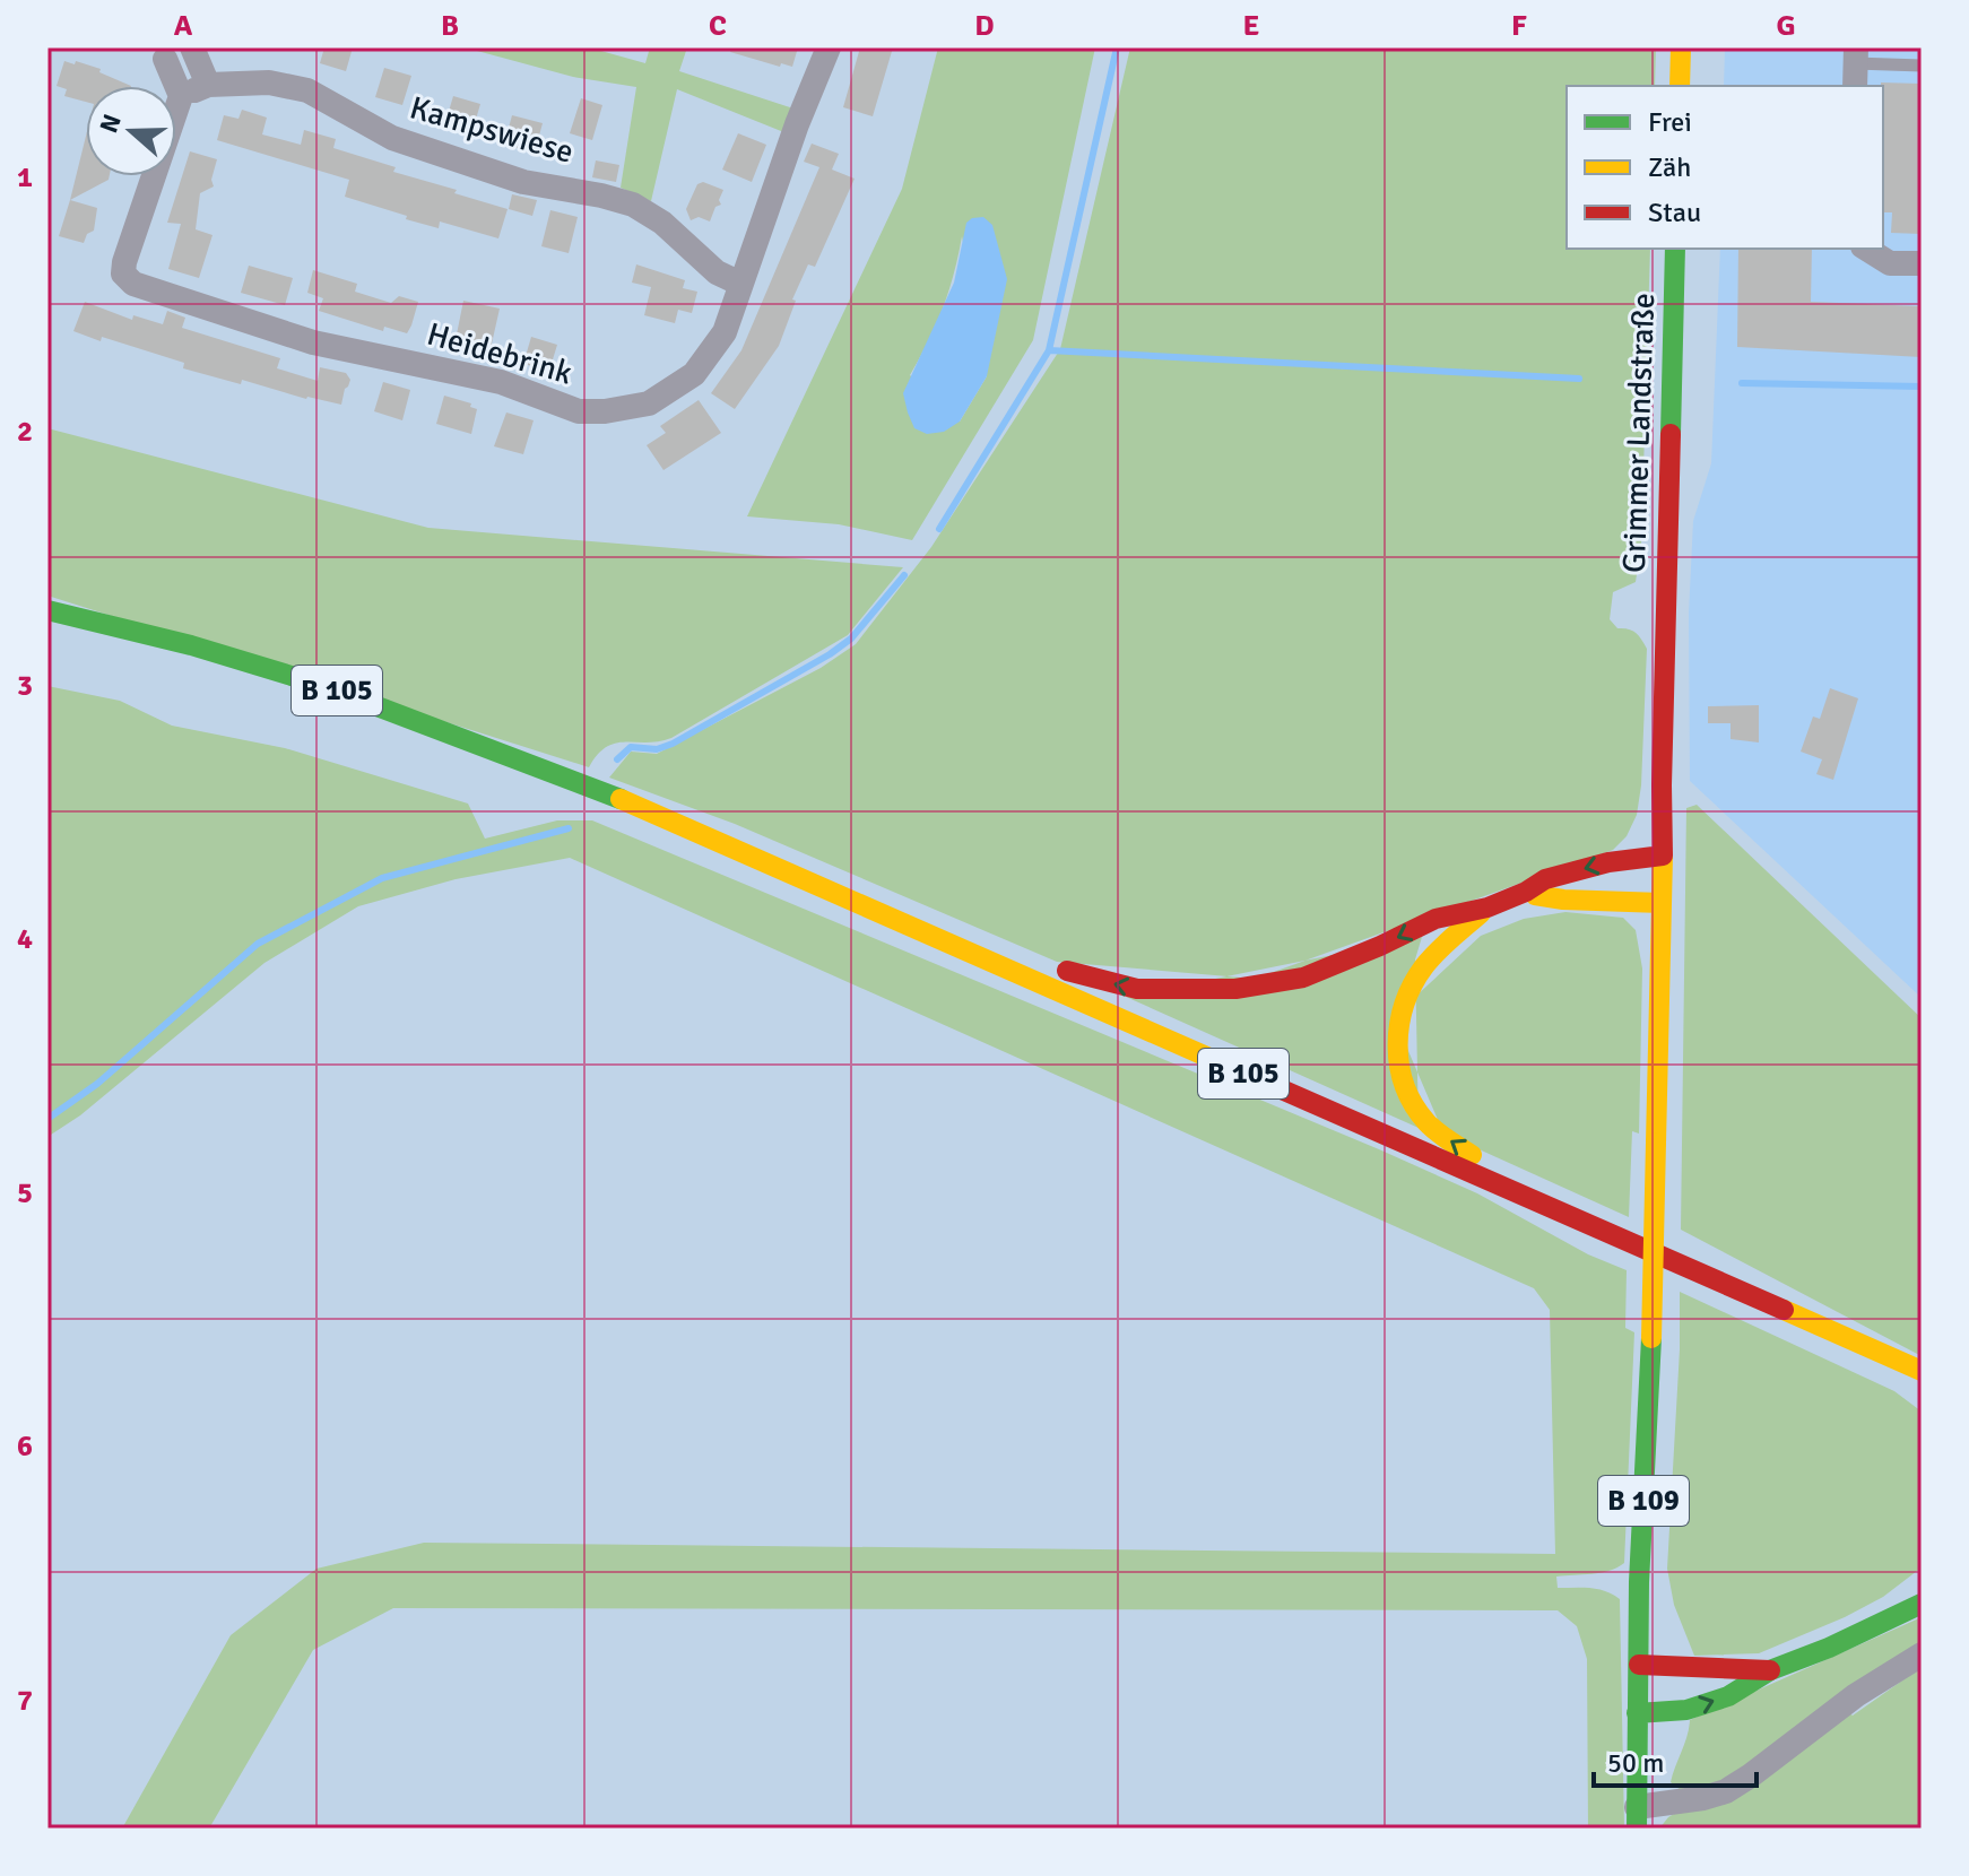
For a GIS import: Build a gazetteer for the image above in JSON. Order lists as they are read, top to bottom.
{
  "streets": {
    "main road": ["Grimmer Landstraße", "B 105", "B 109"],
    "street": ["Kampswiese", "Heidebrink"]
  },
  "crossings": [
    ["Kampswiese", "Heidebrink"],
    ["Grimmer Landstraße", "B 109"]
  ],
  "legend": ["Frei", "Zäh", "Stau"],
  "scale_bar": "50 m",
  "north": "left",
  "grid": {
    "columns": [
      "A",
      "B",
      "C",
      "D",
      "E",
      "F",
      "G"
    ],
    "rows": [
      "1",
      "2",
      "3",
      "4",
      "5",
      "6",
      "7"
    ]
  }
}
